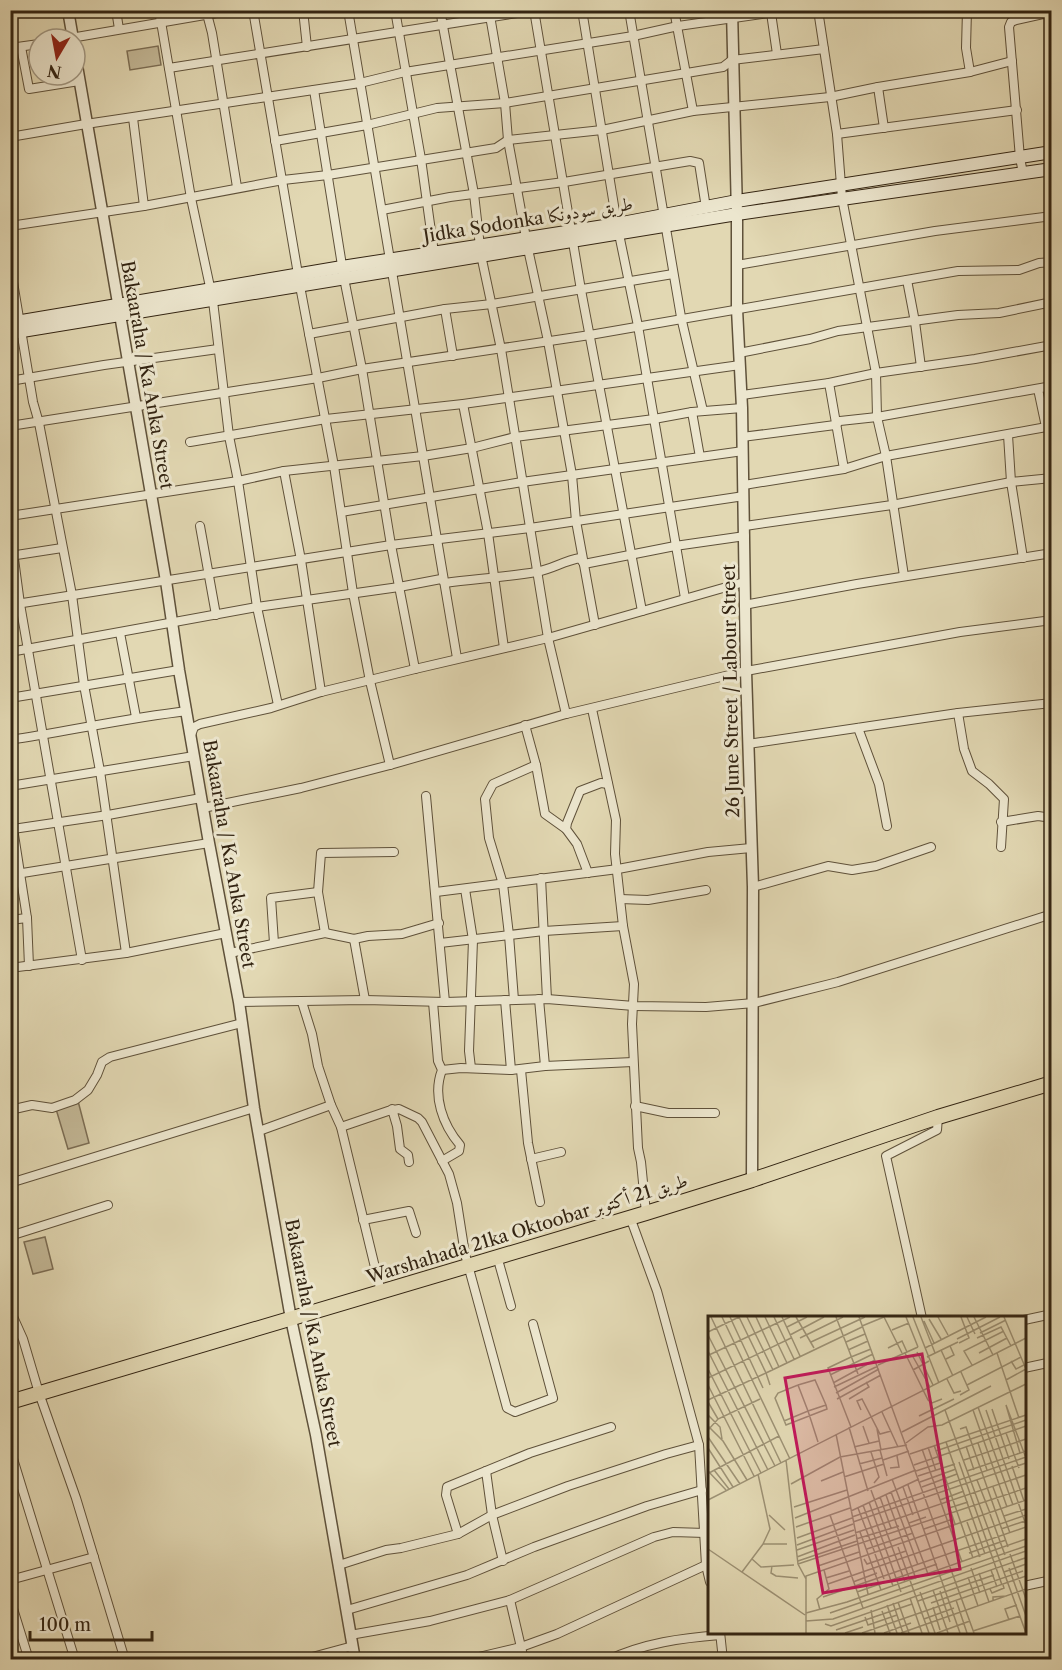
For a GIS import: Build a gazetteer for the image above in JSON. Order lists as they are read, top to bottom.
{
  "streets": {
    "main road": ["Jidka Sodonka طريق سودونكا", "Warshahada 21ka Oktoobar طريق 21 أكتوبر"],
    "street": ["Bakaaraha / Ka Anka Street", "26 June Street / Labour Street"]
  },
  "crossings": [
    ["Jidka Sodonka طريق سودونكا", "Bakaaraha / Ka Anka Street"],
    ["Jidka Sodonka طريق سودونكا", "26 June Street / Labour Street"],
    ["Bakaaraha / Ka Anka Street", "Warshahada 21ka Oktoobar طريق 21 أكتوبر"],
    ["26 June Street / Labour Street", "Warshahada 21ka Oktoobar طريق 21 أكتوبر"]
  ],
  "scale_bar": "100 m",
  "north": "bottom"
}
